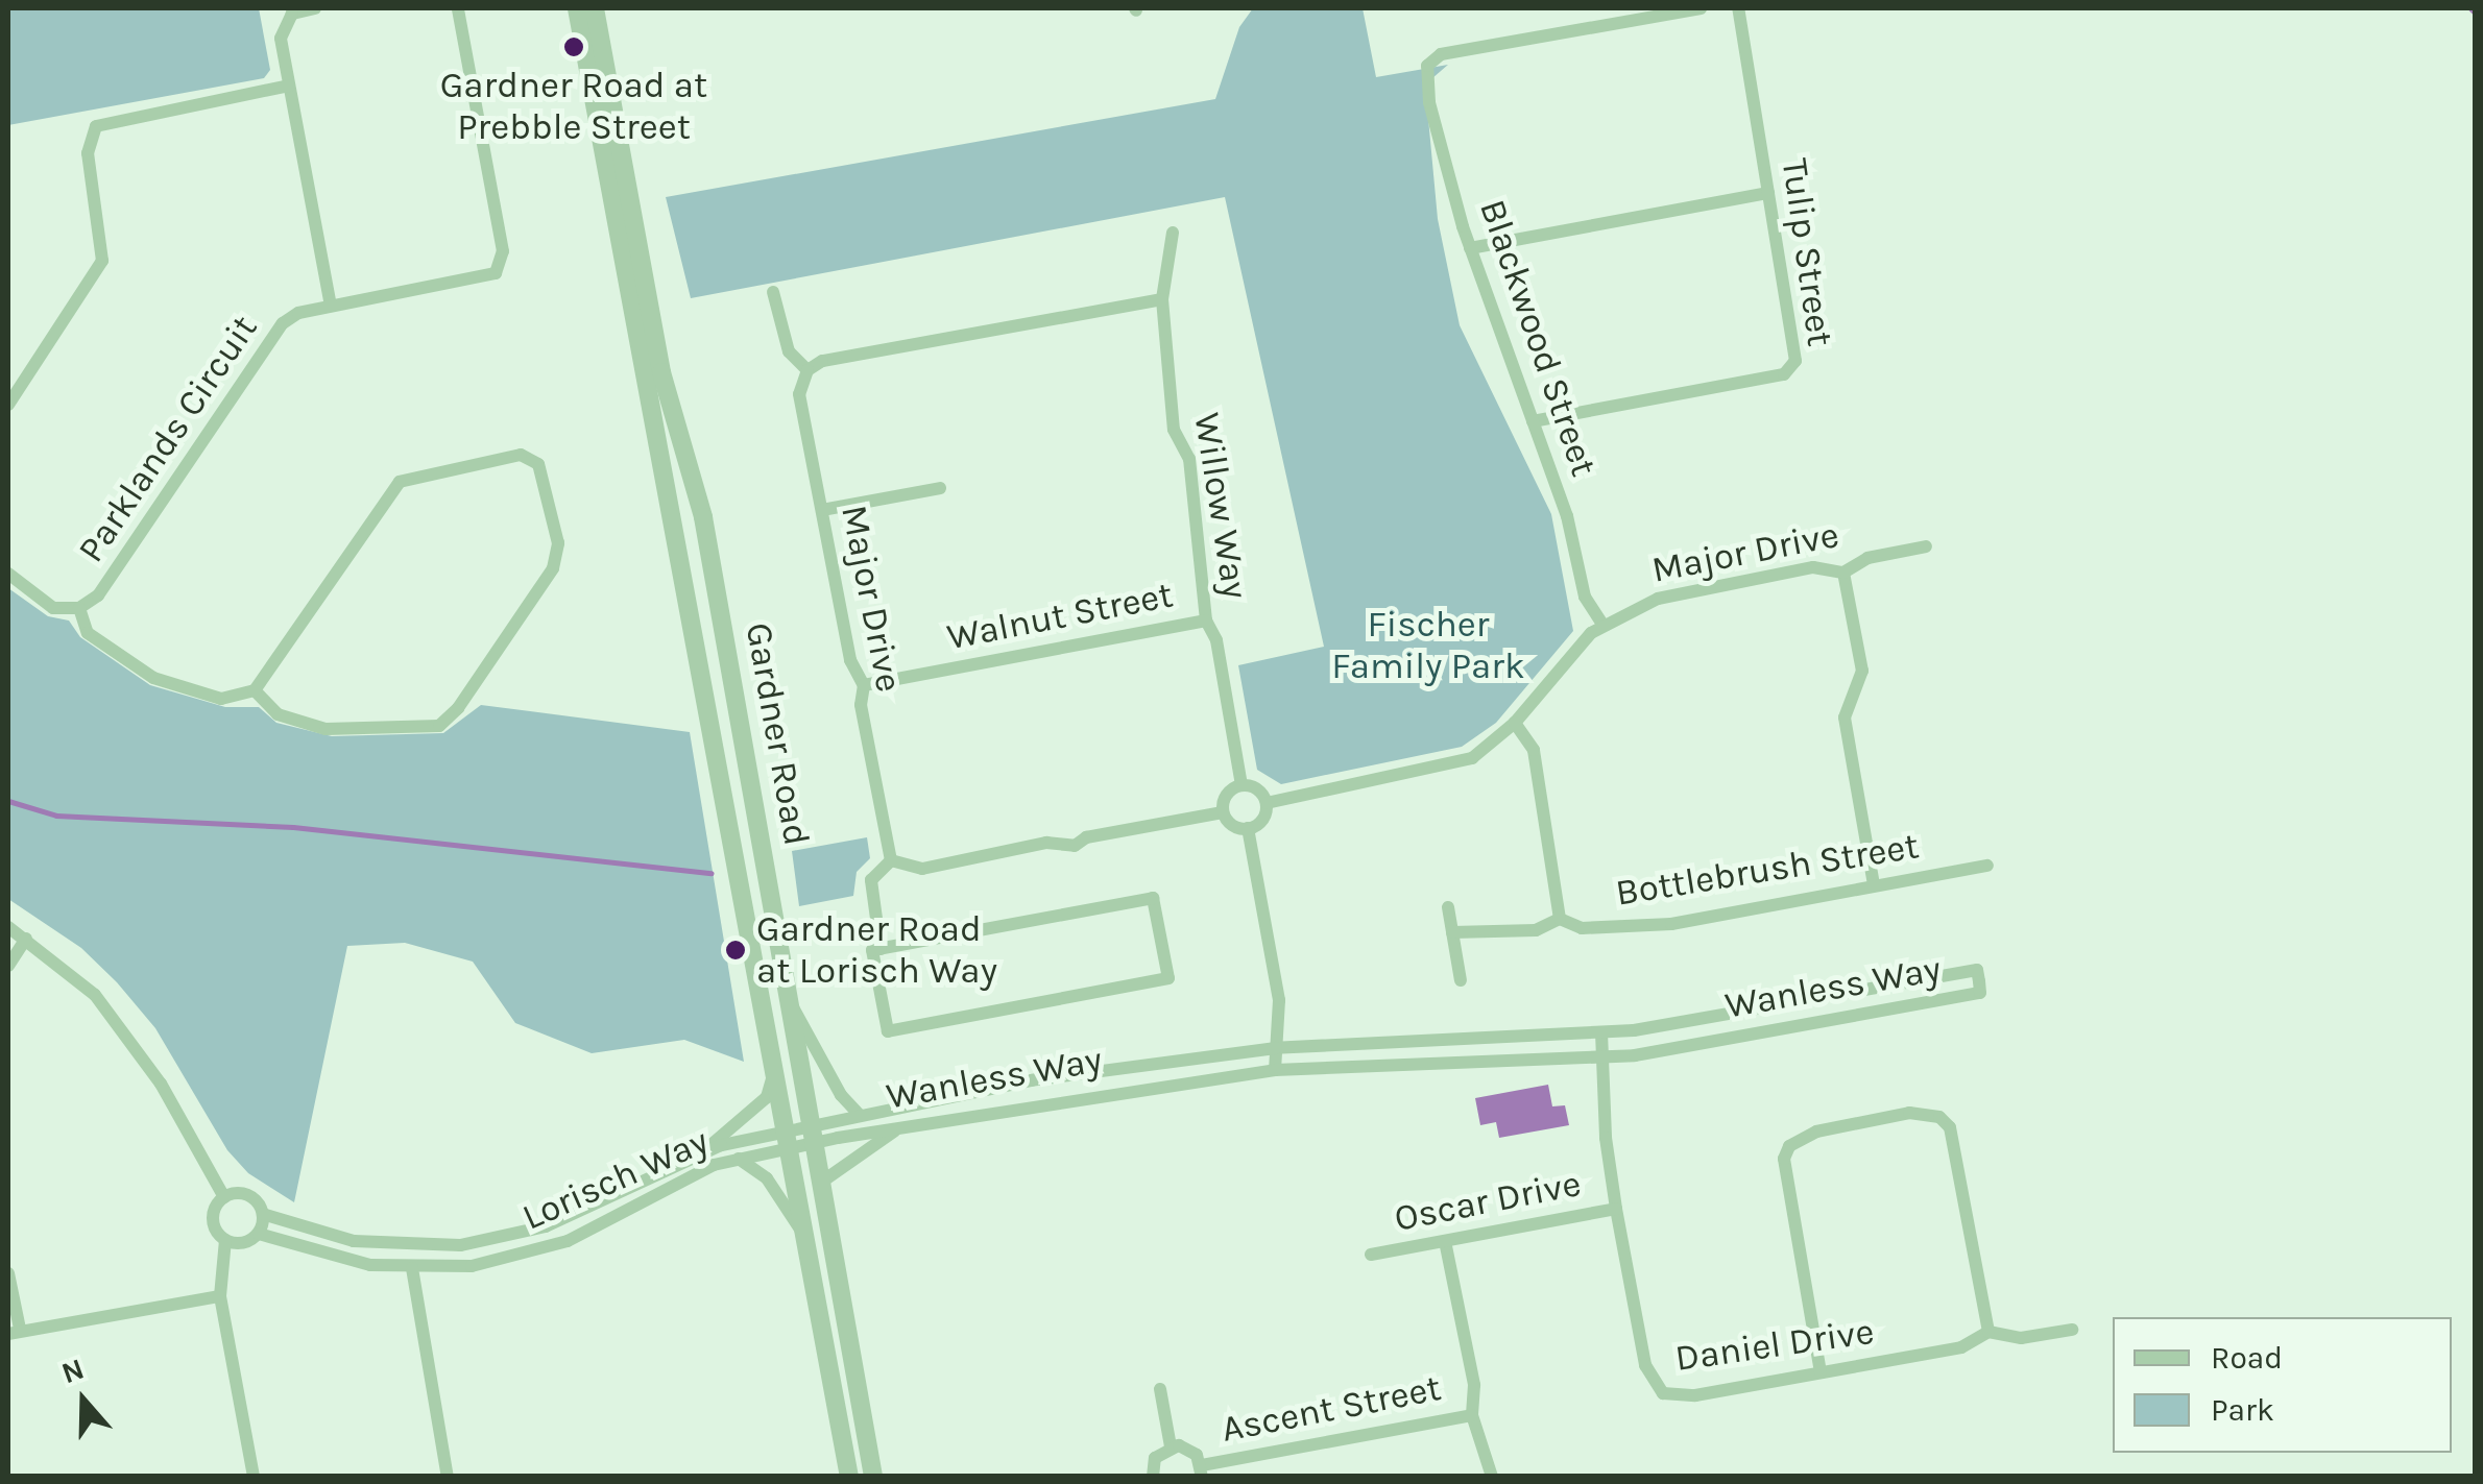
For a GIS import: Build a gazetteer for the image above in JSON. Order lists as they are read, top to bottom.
{
  "streets": {
    "street": [
      "Tulip Street",
      "Blackwood Street",
      "Parklands Circuit",
      "Willow Way",
      "Major Drive",
      "Walnut Street",
      "Gardner Road",
      "Bottlebrush Street",
      "Wanless Way",
      "Lorisch Way",
      "Oscar Drive",
      "Daniel Drive",
      "Ascent Street"
    ]
  },
  "crossings": [
    ["Tulip Street", "Blackwood Street"],
    ["Blackwood Street", "Major Drive"],
    ["Willow Way", "Major Drive"],
    ["Willow Way", "Walnut Street"],
    ["Major Drive", "Walnut Street"],
    ["Gardner Road", "Wanless Way"],
    ["Gardner Road", "Lorisch Way"],
    ["Wanless Way", "Lorisch Way"],
    ["Wanless Way", "Daniel Drive"],
    ["Oscar Drive", "Daniel Drive"]
  ],
  "parks": ["Fischer Family Park"],
  "places": ["Gardner Road at Prebble Street", "Gardner Road at Lorisch Way"],
  "legend": ["Road", "Park"],
  "north": "top"
}
